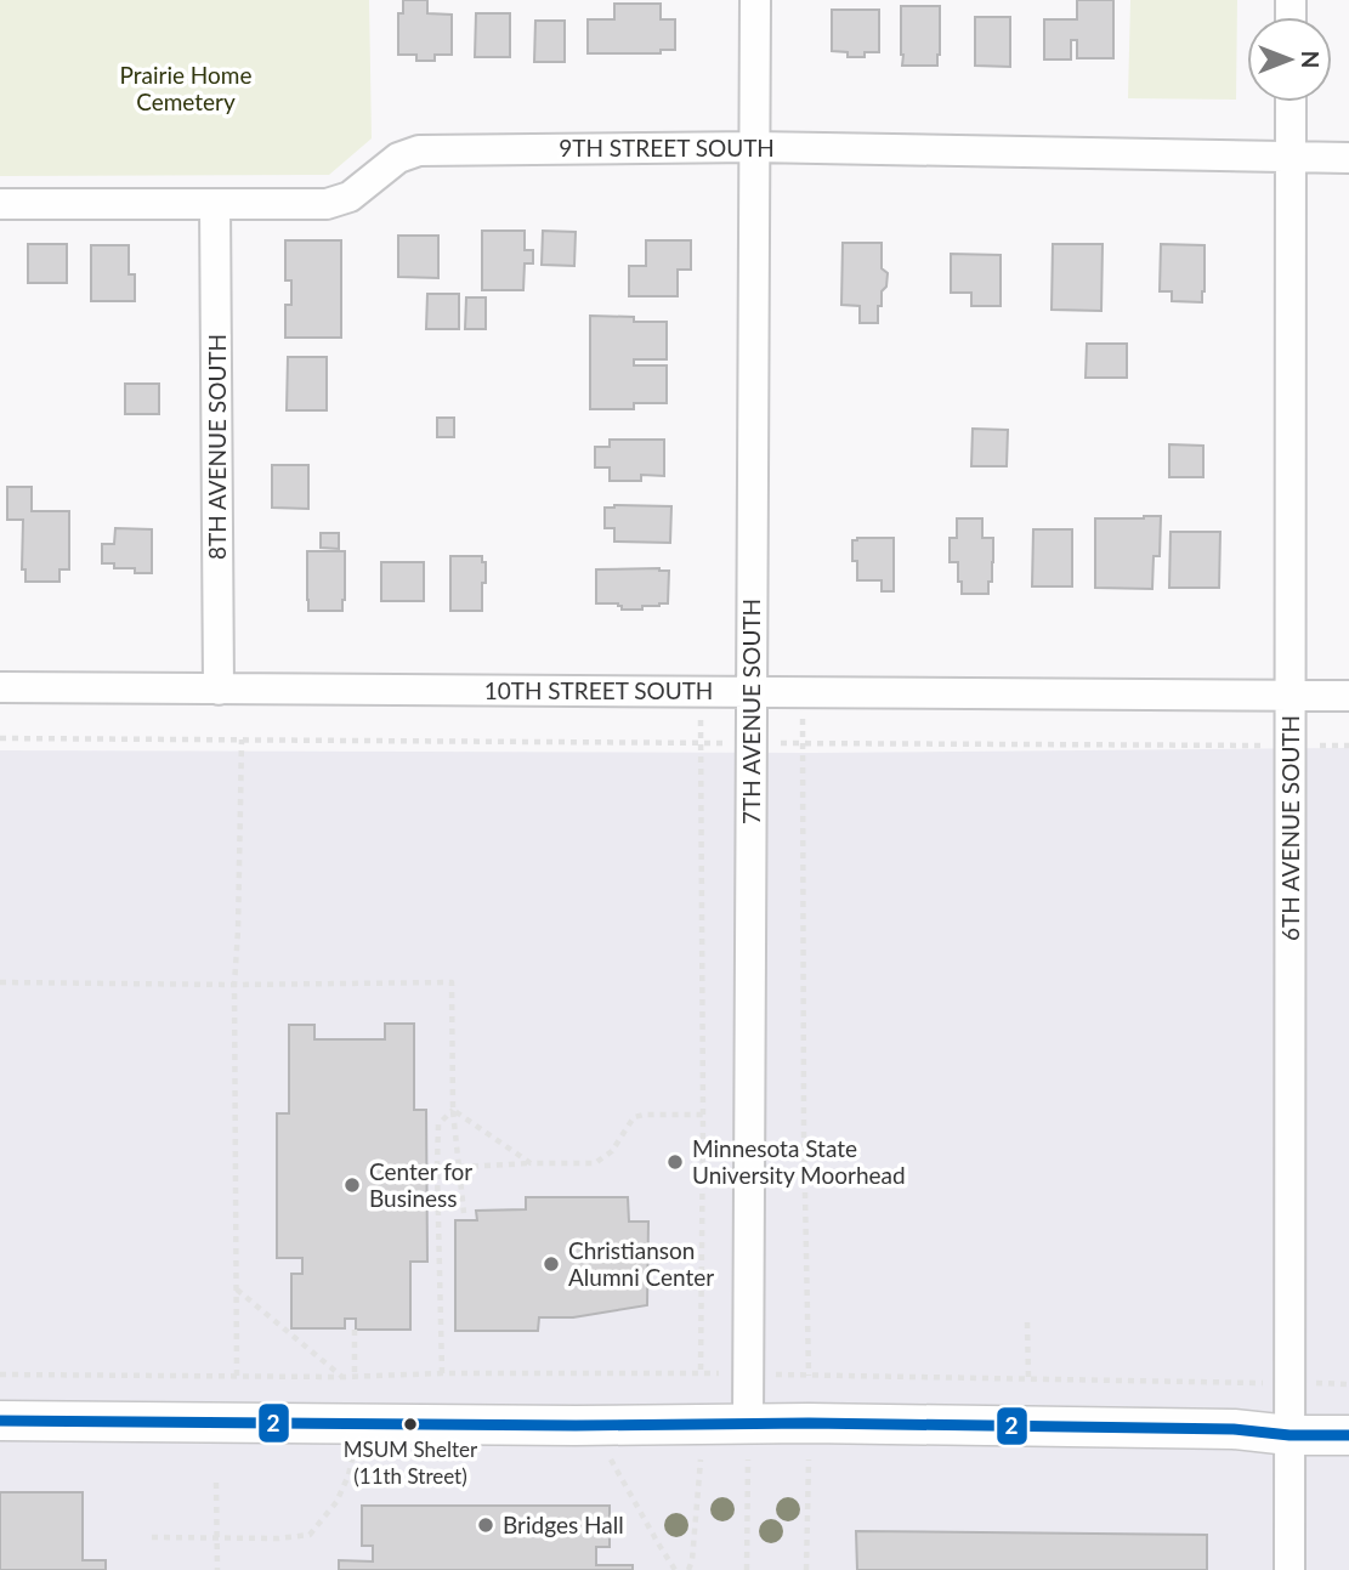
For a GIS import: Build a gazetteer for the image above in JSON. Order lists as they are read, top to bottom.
{
  "streets": {
    "street": [
      "9TH STREET SOUTH",
      "8TH AVENUE SOUTH",
      "10TH STREET SOUTH",
      "7TH AVENUE SOUTH",
      "6TH AVENUE SOUTH"
    ]
  },
  "crossings": [
    ["9TH STREET SOUTH", "8TH AVENUE SOUTH"],
    ["9TH STREET SOUTH", "7TH AVENUE SOUTH"],
    ["9TH STREET SOUTH", "6TH AVENUE SOUTH"],
    ["8TH AVENUE SOUTH", "10TH STREET SOUTH"],
    ["10TH STREET SOUTH", "7TH AVENUE SOUTH"],
    ["10TH STREET SOUTH", "6TH AVENUE SOUTH"]
  ],
  "parks": ["Prairie Home Cemetery"],
  "places": [
    "Minnesota State University Moorhead",
    "Center for Business",
    "Christianson Alumni Center",
    "MSUM Shelter (11th Street)",
    "Bridges Hall"
  ],
  "lines": ["transit line 2"],
  "north": "right"
}
